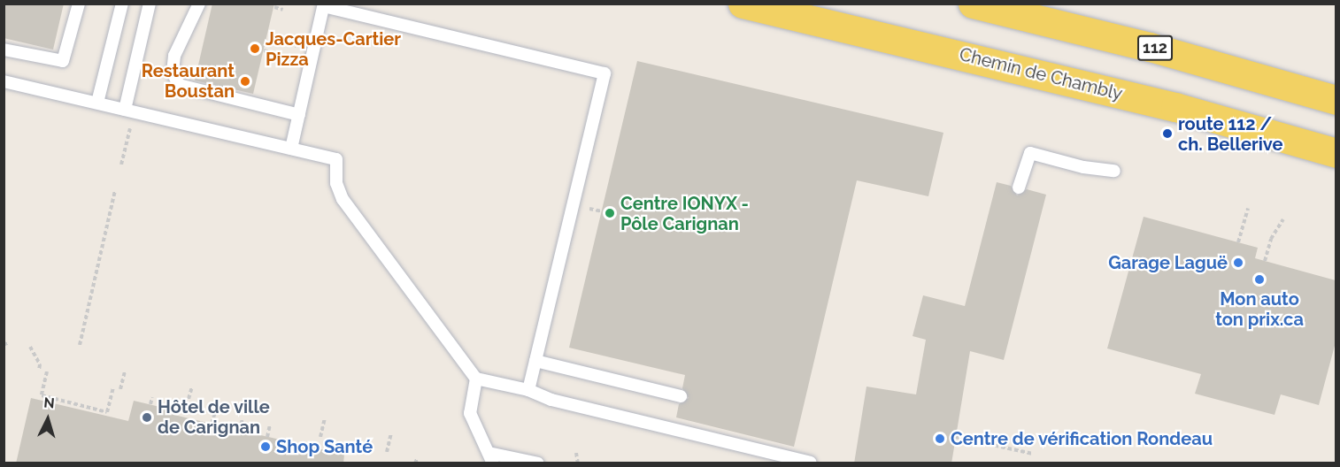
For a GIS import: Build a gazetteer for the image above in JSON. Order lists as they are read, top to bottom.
{
  "streets": {
    "main road": ["112", "Chemin de Chambly"]
  },
  "places": [
    "Jacques-Cartier Pizza",
    "Restaurant Boustan",
    "route 112 / ch. Bellerive",
    "Centre IONYX - Pôle Carignan",
    "Garage Laguë",
    "Mon auto ton prix.ca",
    "Hôtel de ville de Carignan",
    "Centre de vérification Rondeau",
    "Shop Santé"
  ],
  "north": "top"
}
